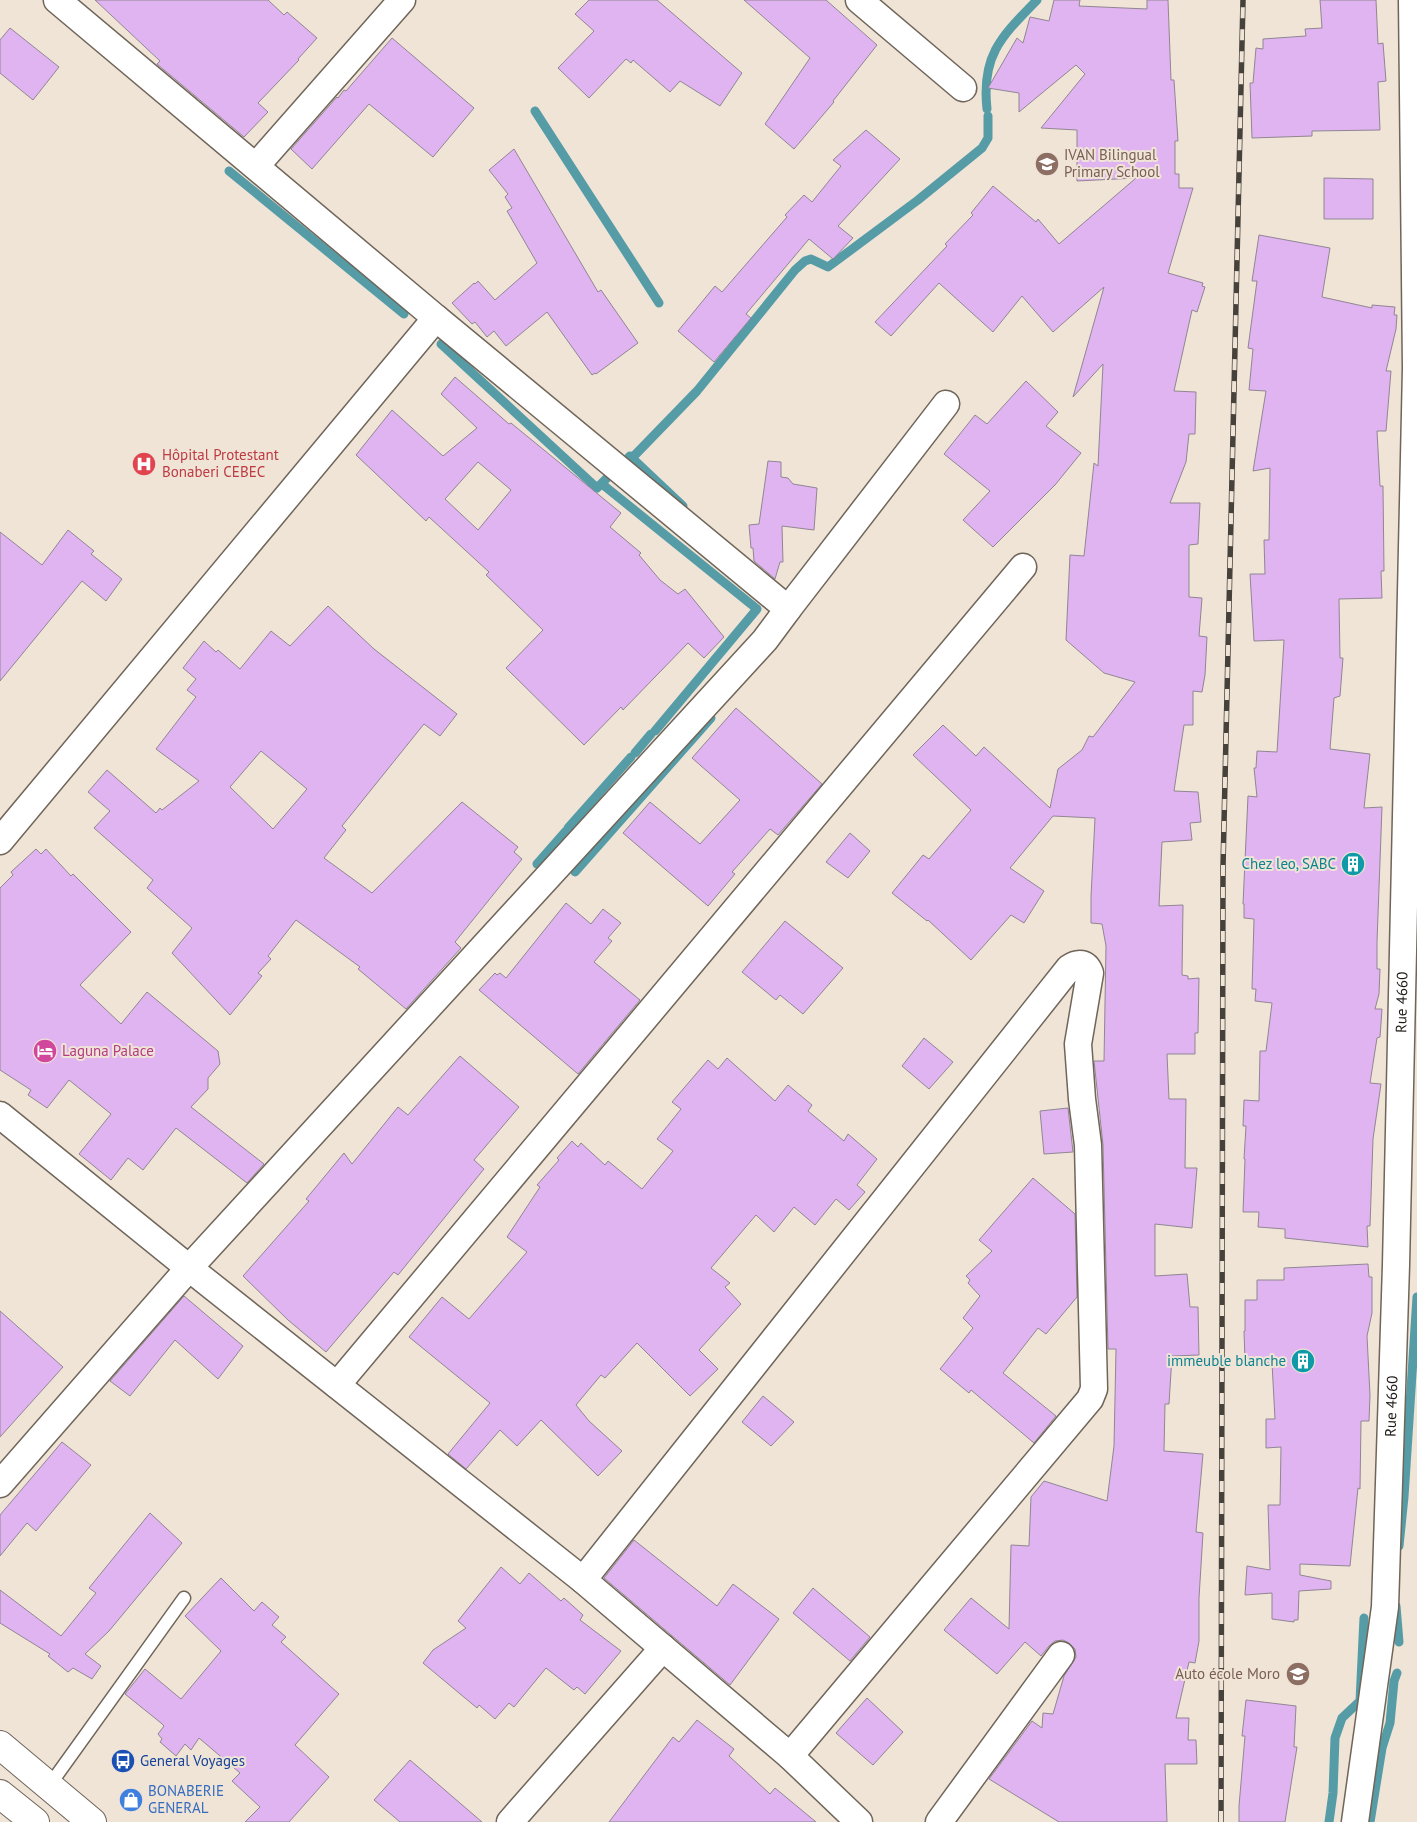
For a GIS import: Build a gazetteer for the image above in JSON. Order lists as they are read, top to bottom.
{
  "streets": {
    "street": ["Rue 4660"]
  },
  "places": {
    "school or university": ["IVAN Bilingual Primary School", "Auto école Moro"],
    "hospital": ["Hôpital Protestant Bonaberi CEBEC"],
    "building": ["Chez leo, SABC", "immeuble blanche"],
    "hotel": ["Laguna Palace"],
    "bus stop": ["General Voyages"],
    "shop": ["BONABERIE GENERAL"]
  }
}
